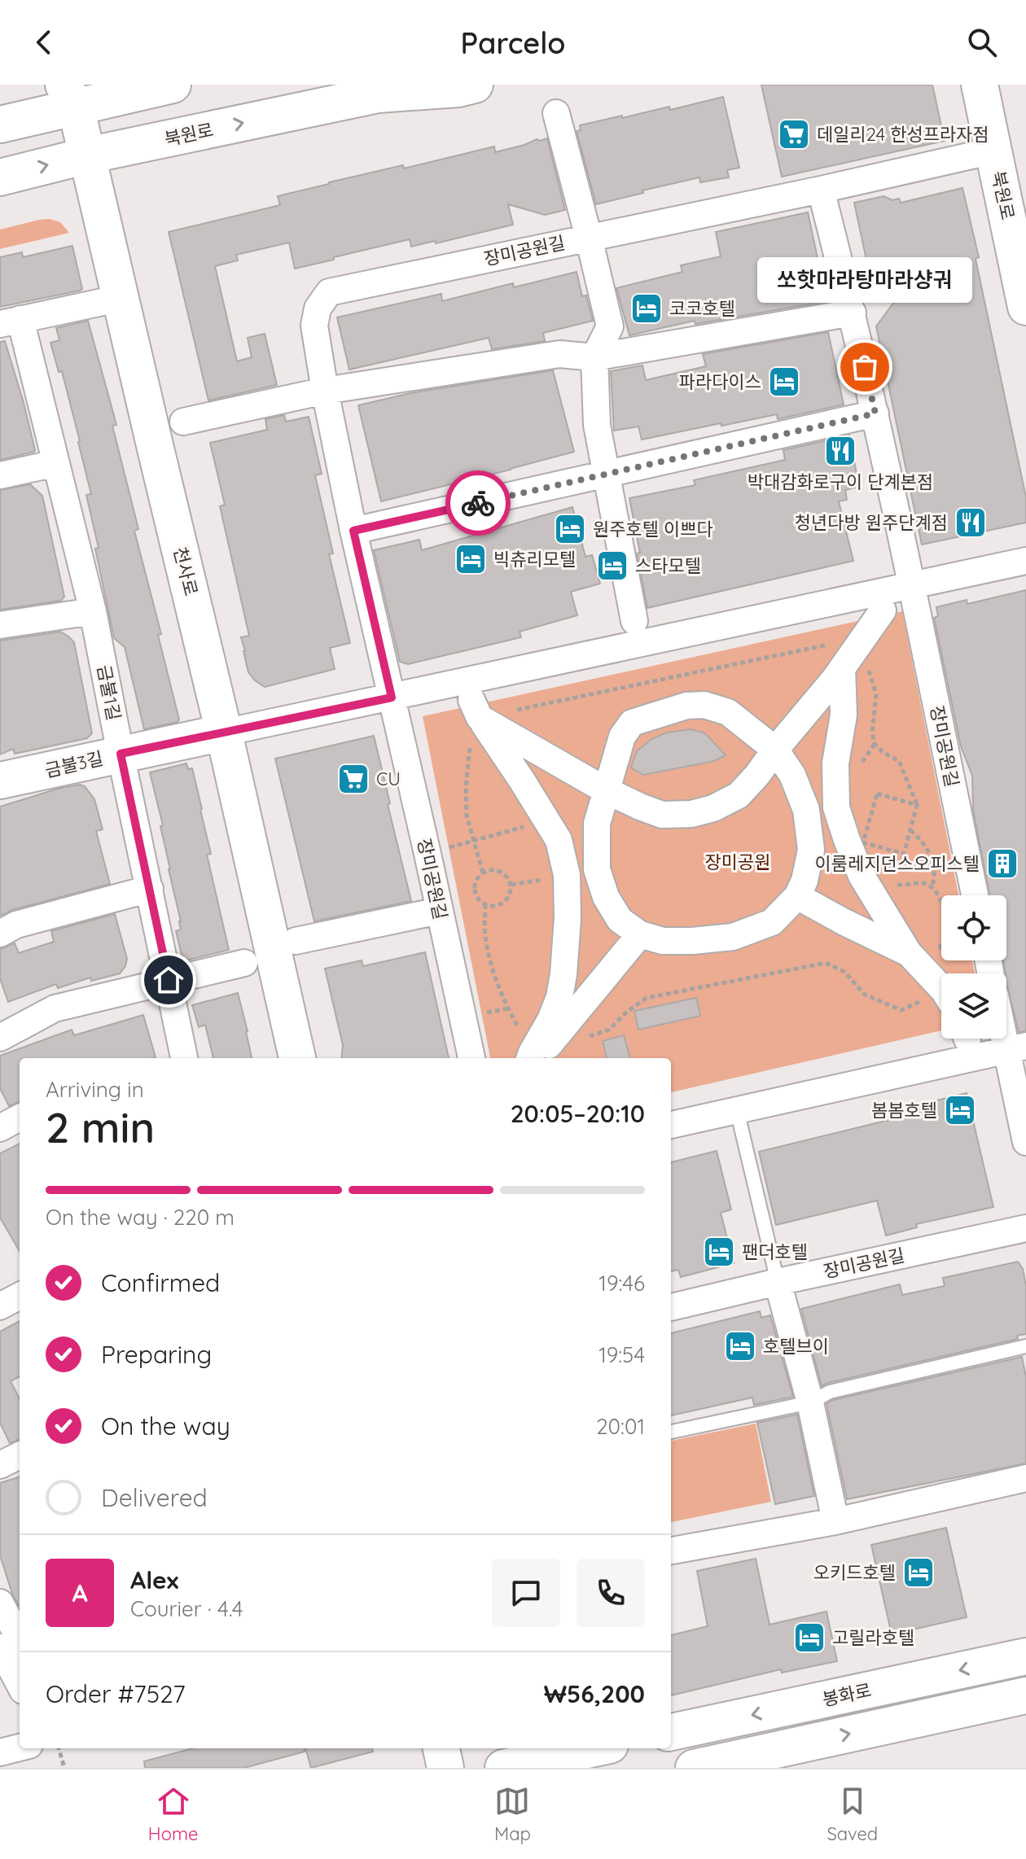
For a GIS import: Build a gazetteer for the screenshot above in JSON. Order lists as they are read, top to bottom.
{
  "streets": {
    "street": [
      "북원로",
      "장미공원길",
      "천사로",
      "금불1길",
      "금불3길",
      "봉화로"
    ]
  },
  "crossings": [
    ["북원로", "장미공원길"],
    ["북원로", "천사로"],
    ["천사로", "금불3길"],
    ["금불1길", "금불3길"]
  ],
  "parks": ["장미공원"],
  "places": {
    "supermarket": ["데일리24 한성프라자점", "CU"],
    "hotel": [
      "코코호텔",
      "파라다이스",
      "원주호텔 이쁘다",
      "빅츄리모텔",
      "스타모텔",
      "봄봄호텔",
      "팬더호텔",
      "호텔브이",
      "오키드호텔",
      "고릴라호텔"
    ],
    "other": ["쏘핫마라탕마라샹궈"],
    "restaurant": ["박대감화로구이 단계본점", "청년다방 원주단계점"],
    "building": ["이룸레지던스오피스텔"]
  },
  "page": {
    "header": "Parcelo",
    "bubble": "쏘핫마라탕마라샹궈",
    "heading": ["2 min", "Arriving in", "20:05–20:10"],
    "panel": [
      "Alex",
      "Courier · 4.4",
      "Order #7527",
      "₩56,200"
    ],
    "bar": "On the way · 220 m",
    "list": [
      ["Confirmed", "19:46"],
      ["Preparing", "19:54"],
      ["On the way", "20:01"],
      "Delivered"
    ],
    "round": "A",
    "tabs": ["Home", "Map", "Saved"]
  }
}
